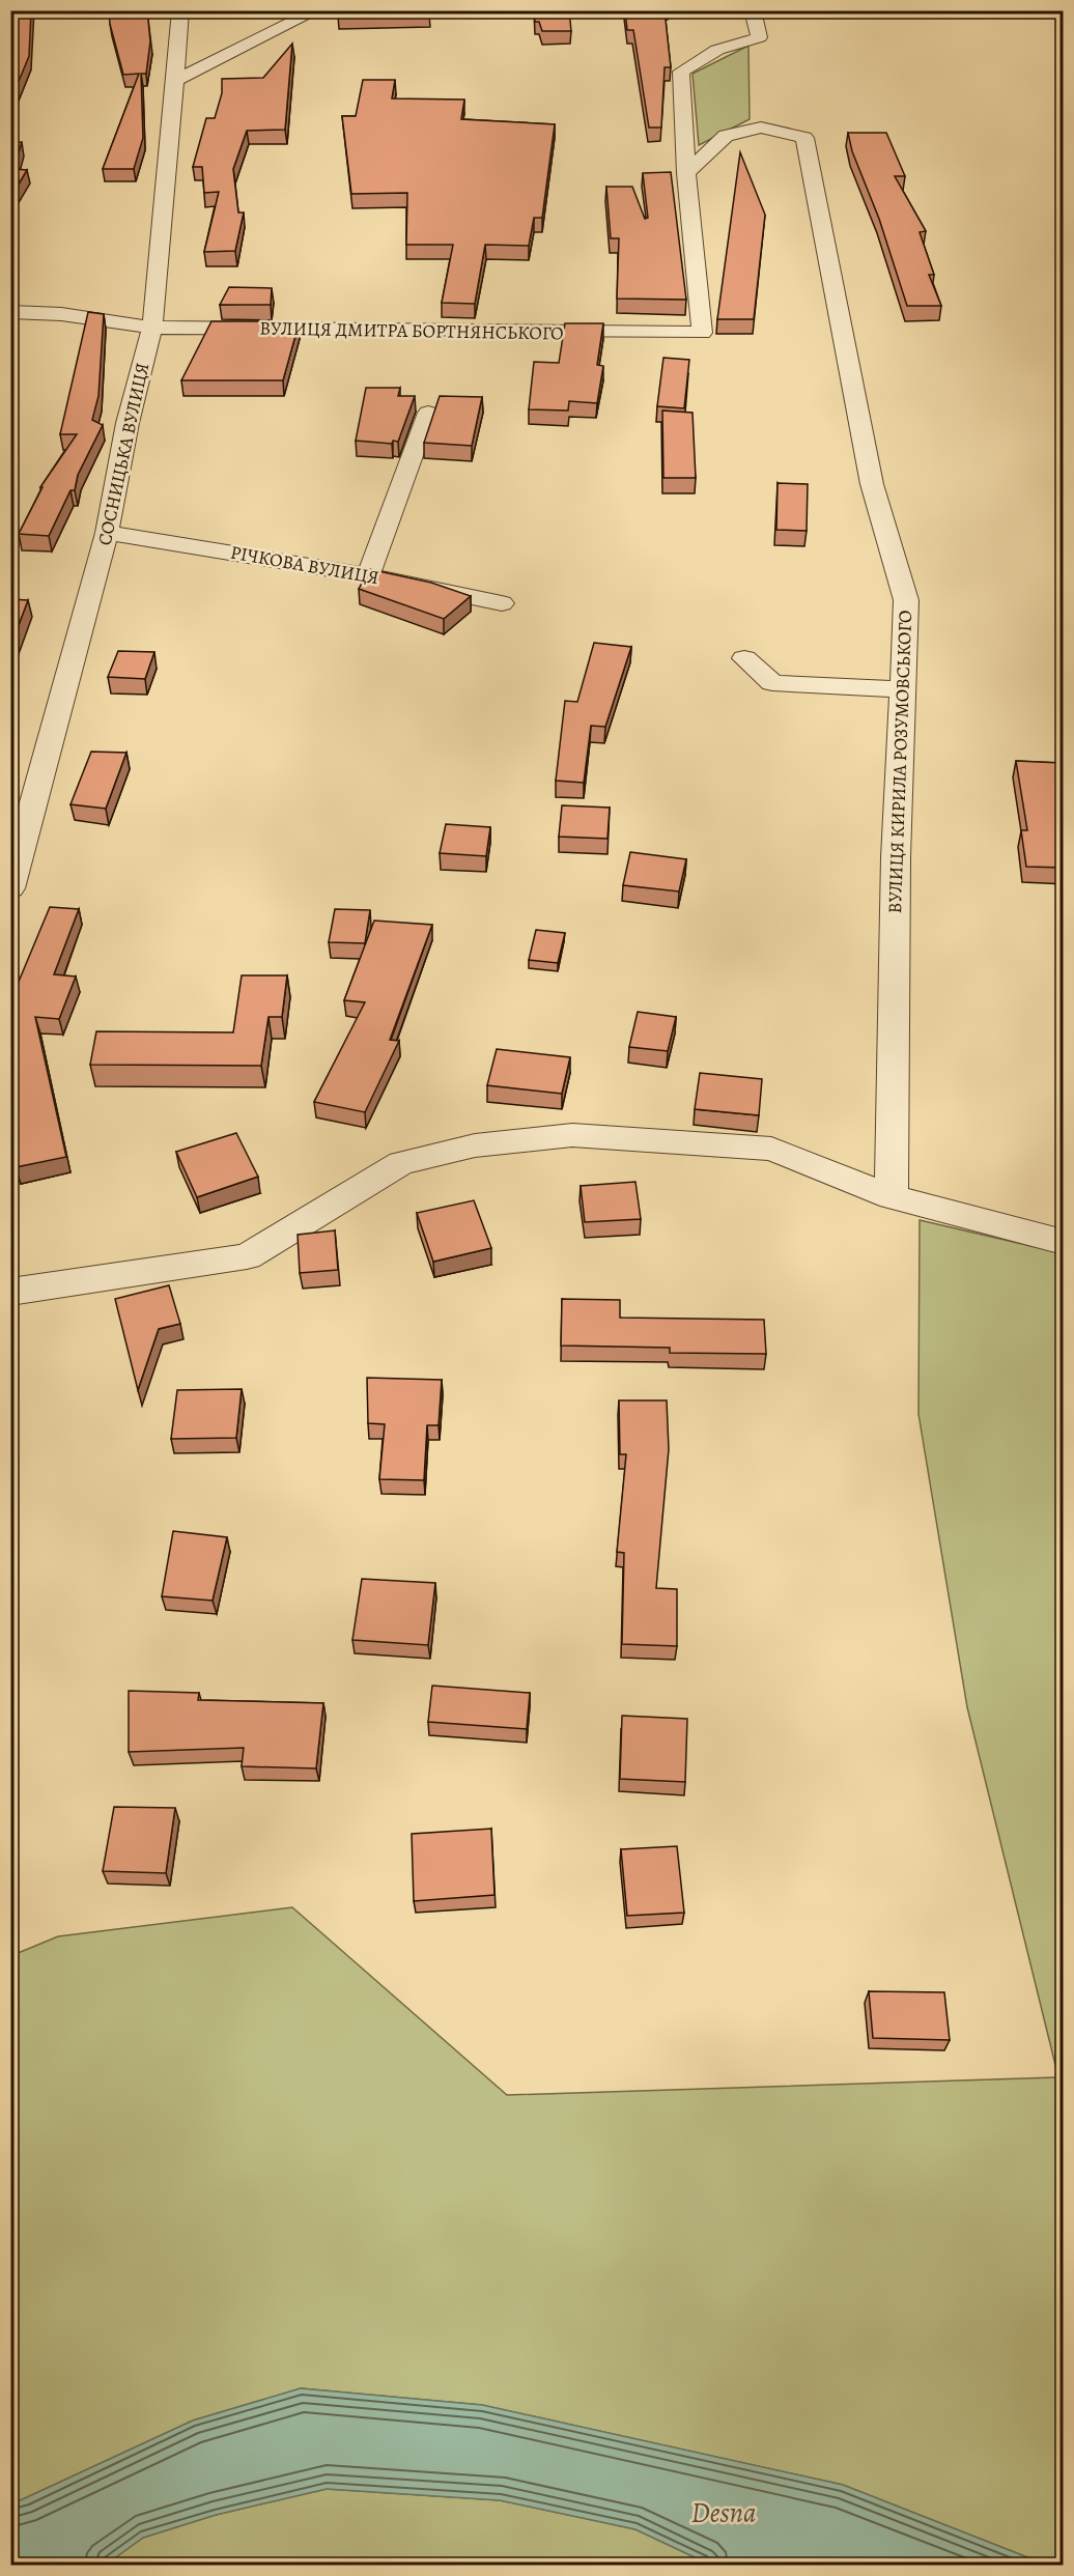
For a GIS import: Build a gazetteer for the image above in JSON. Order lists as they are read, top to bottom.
{
  "streets": {
    "street": [
      "ВУЛИЦЯ ДМИТРА БОРТНЯНСЬКОГО",
      "СОСНИЦЬКА ВУЛИЦЯ",
      "РІЧКОВА ВУЛИЦЯ",
      "ВУЛИЦЯ КИРИЛА РОЗУМОВСЬКОГО"
    ]
  },
  "crossings": [
    ["ВУЛИЦЯ ДМИТРА БОРТНЯНСЬКОГО", "СОСНИЦЬКА ВУЛИЦЯ"],
    ["ВУЛИЦЯ ДМИТРА БОРТНЯНСЬКОГО", "ВУЛИЦЯ КИРИЛА РОЗУМОВСЬКОГО"],
    ["СОСНИЦЬКА ВУЛИЦЯ", "РІЧКОВА ВУЛИЦЯ"]
  ],
  "water": ["Desna"]
}
